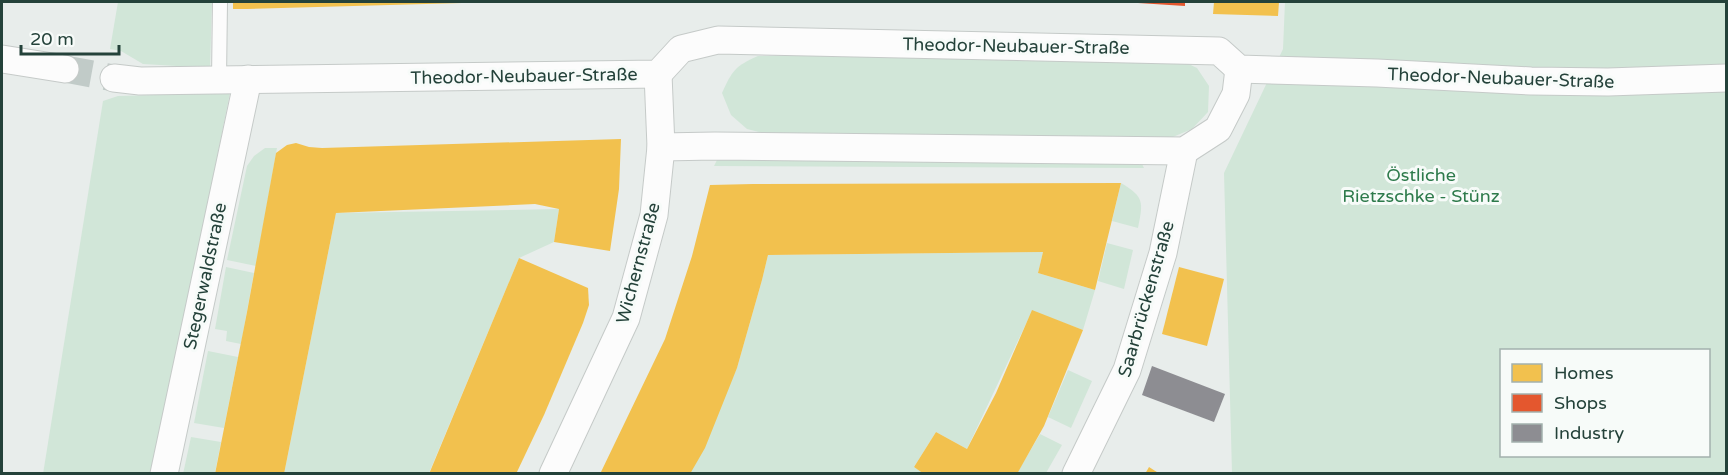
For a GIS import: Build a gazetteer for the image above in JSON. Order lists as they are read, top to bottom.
{
  "streets": {
    "street": [
      "Theodor-Neubauer-Straße",
      "Wichernstraße",
      "Stegerwaldstraße",
      "Saarbrückenstraße"
    ]
  },
  "crossings": [
    ["Theodor-Neubauer-Straße", "Wichernstraße"],
    ["Theodor-Neubauer-Straße", "Stegerwaldstraße"]
  ],
  "parks": ["Östliche Rietzschke - Stünz"],
  "legend": ["Homes", "Shops", "Industry"],
  "scale_bar": "20 m"
}
